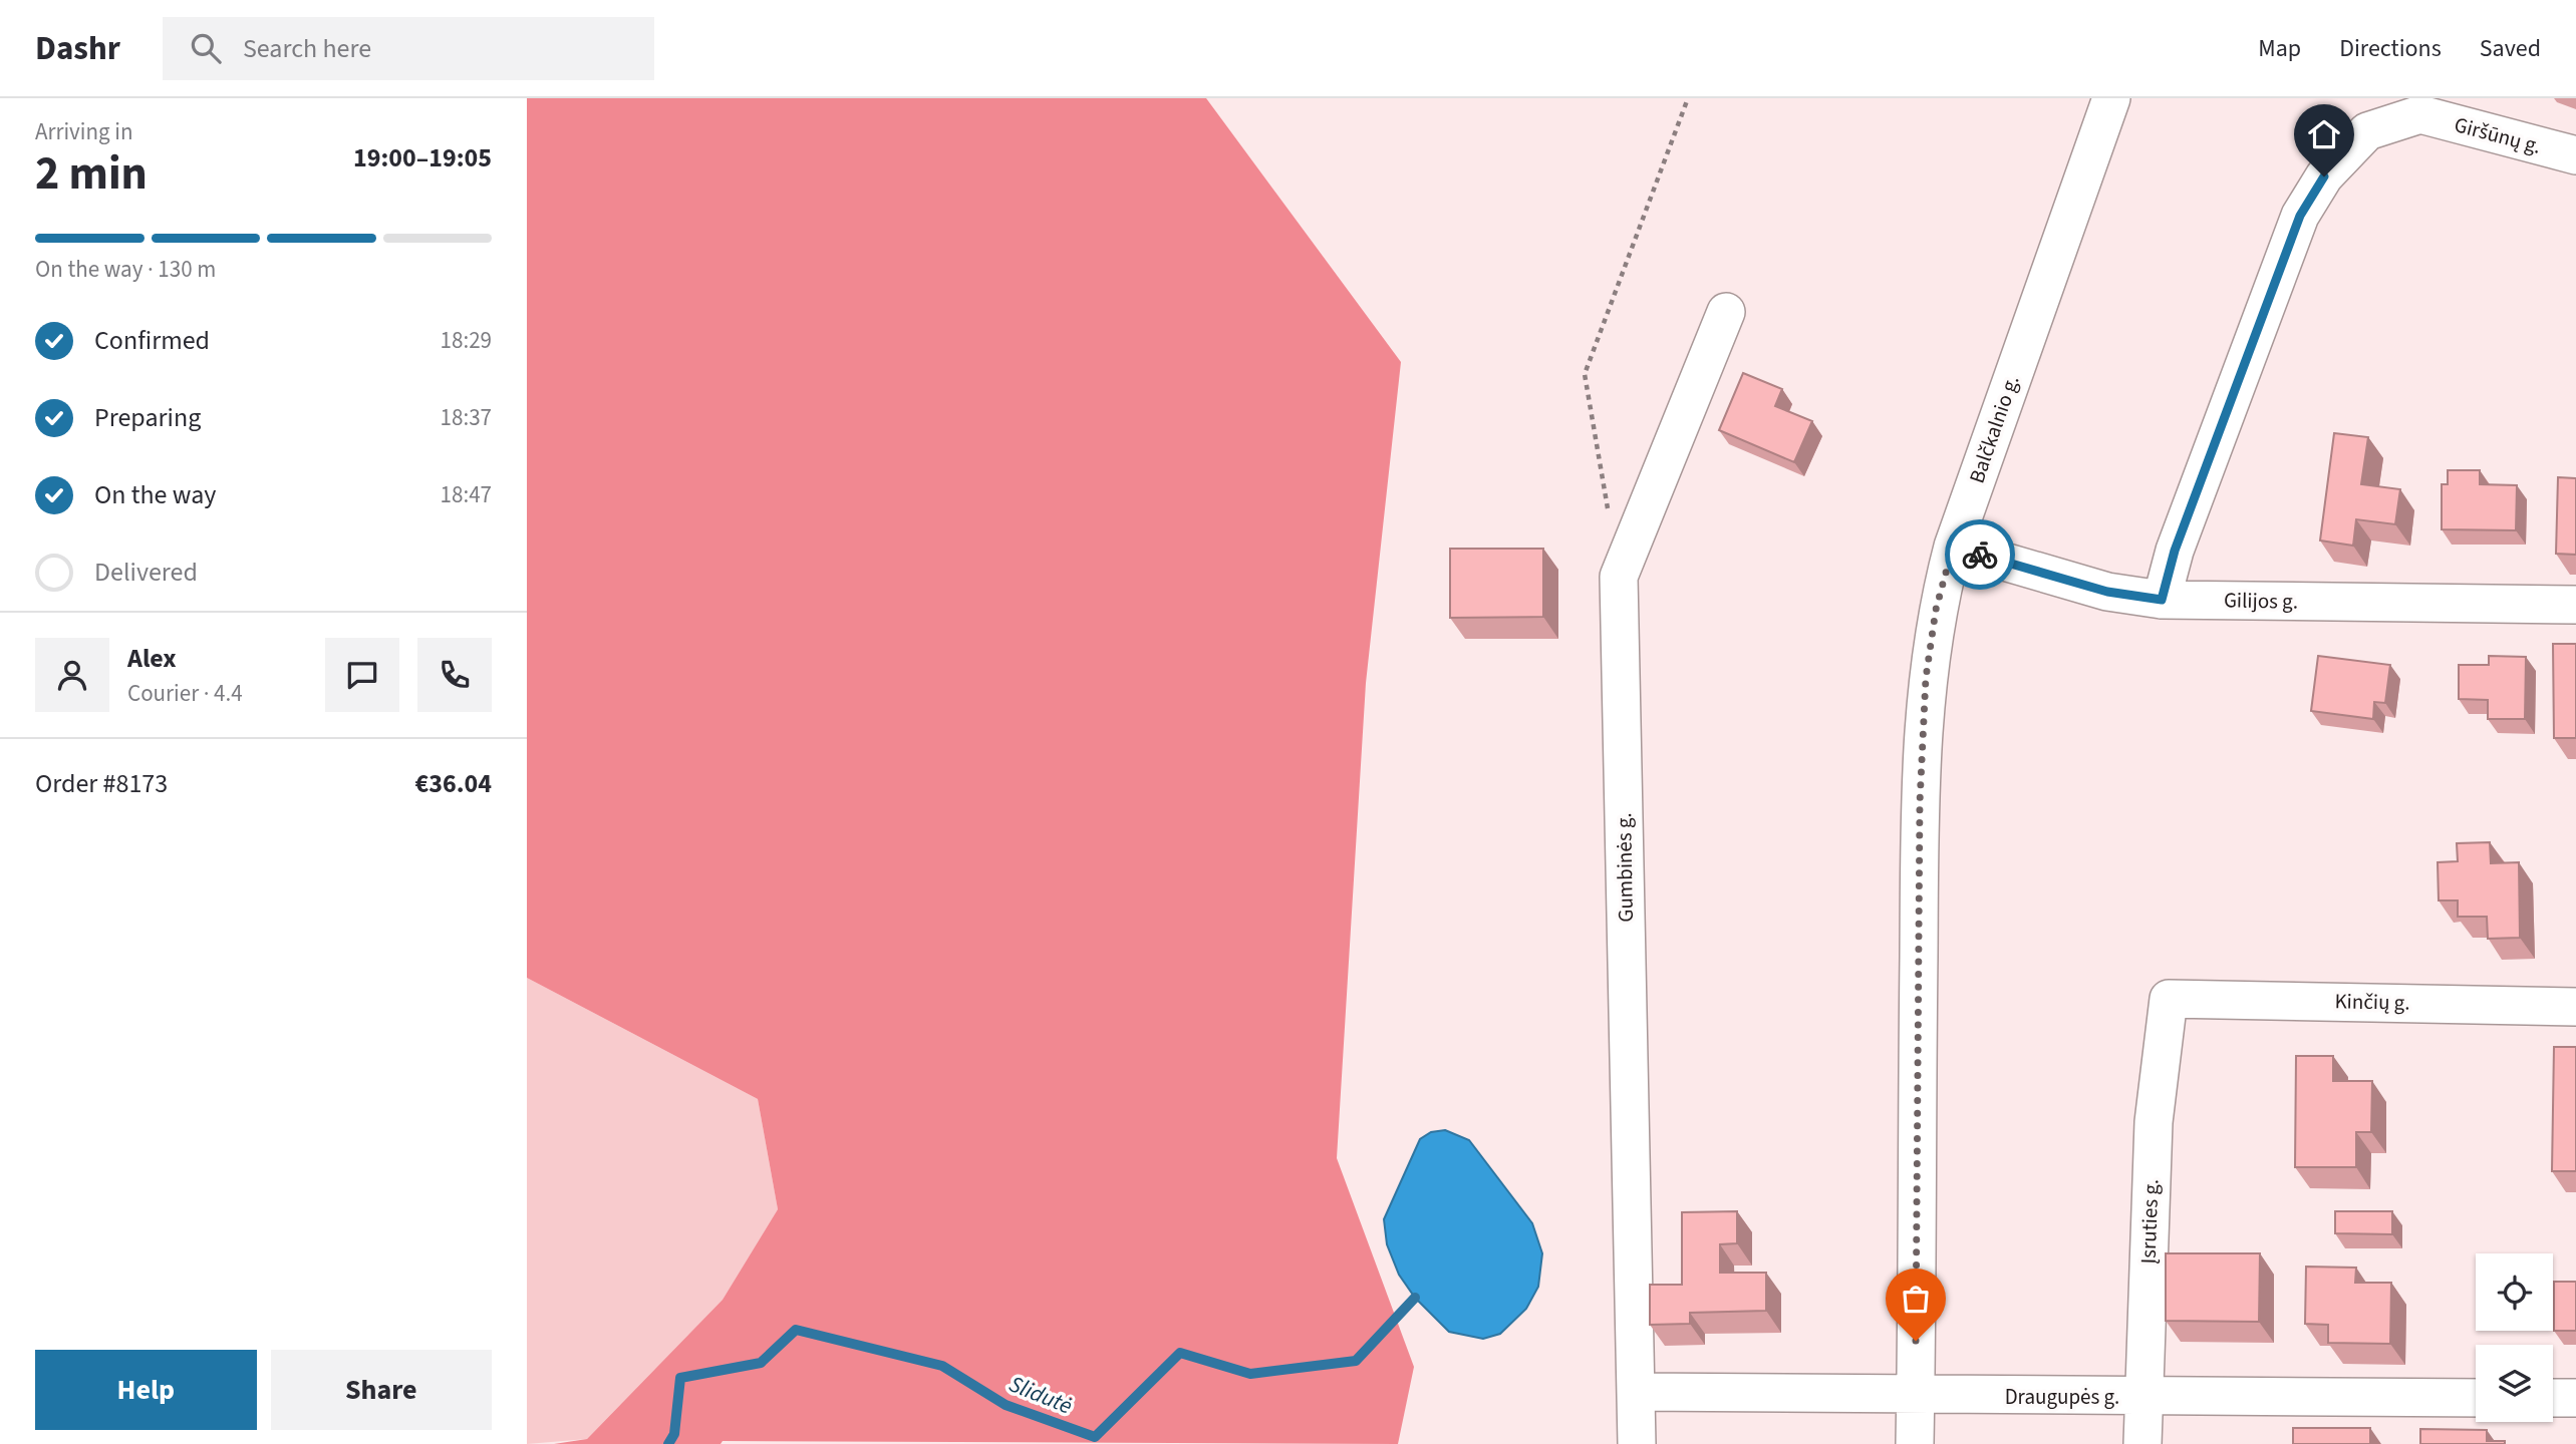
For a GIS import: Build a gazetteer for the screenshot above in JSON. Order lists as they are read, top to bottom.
{
  "streets": {
    "street": [
      "Giršūnų g.",
      "Balčkalnio g.",
      "Gilijos g.",
      "Gumbinės g.",
      "Kinčių g.",
      "Įsruties g.",
      "Draugupės g."
    ]
  },
  "crossings": [
    ["Giršūnų g.", "Gilijos g."],
    ["Balčkalnio g.", "Gilijos g."],
    ["Balčkalnio g.", "Draugupės g."],
    ["Gumbinės g.", "Draugupės g."],
    ["Kinčių g.", "Įsruties g."],
    ["Įsruties g.", "Draugupės g."]
  ],
  "water": ["Slidutė"],
  "page": {
    "header": "Dashr",
    "search": "Search here",
    "nav": ["Map", "Directions", "Saved"],
    "heading": ["2 min", "Arriving in", "19:00–19:05"],
    "panel": [
      "Alex",
      "Courier · 4.4",
      "Order #8173",
      "€36.04"
    ],
    "bar": "On the way · 130 m",
    "list": [
      ["Confirmed", "18:29"],
      ["Preparing", "18:37"],
      ["On the way", "18:47"],
      "Delivered"
    ],
    "buttons": ["Help", "Share"]
  }
}
